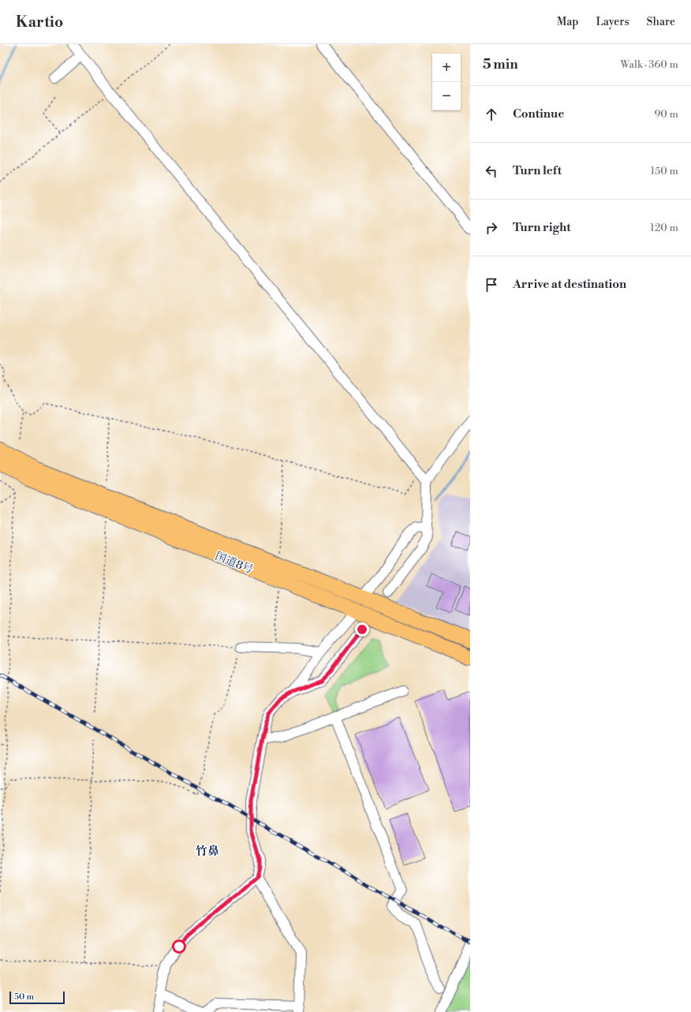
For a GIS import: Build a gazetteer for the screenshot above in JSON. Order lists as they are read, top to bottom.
{
  "streets": {
    "highway": ["国道8号"]
  },
  "districts": ["竹鼻"],
  "scale_bar": "50 m",
  "page": {
    "header": "Kartio",
    "nav": ["Map", "Layers", "Share"],
    "heading": ["5 min", "Walk · 360 m"],
    "map_buttons": ["+", "−"],
    "list": [
      ["Continue", "90 m"],
      ["Turn left", "150 m"],
      ["Turn right", "120 m"],
      "Arrive at destination"
    ],
    "scale": "50 m"
  }
}
